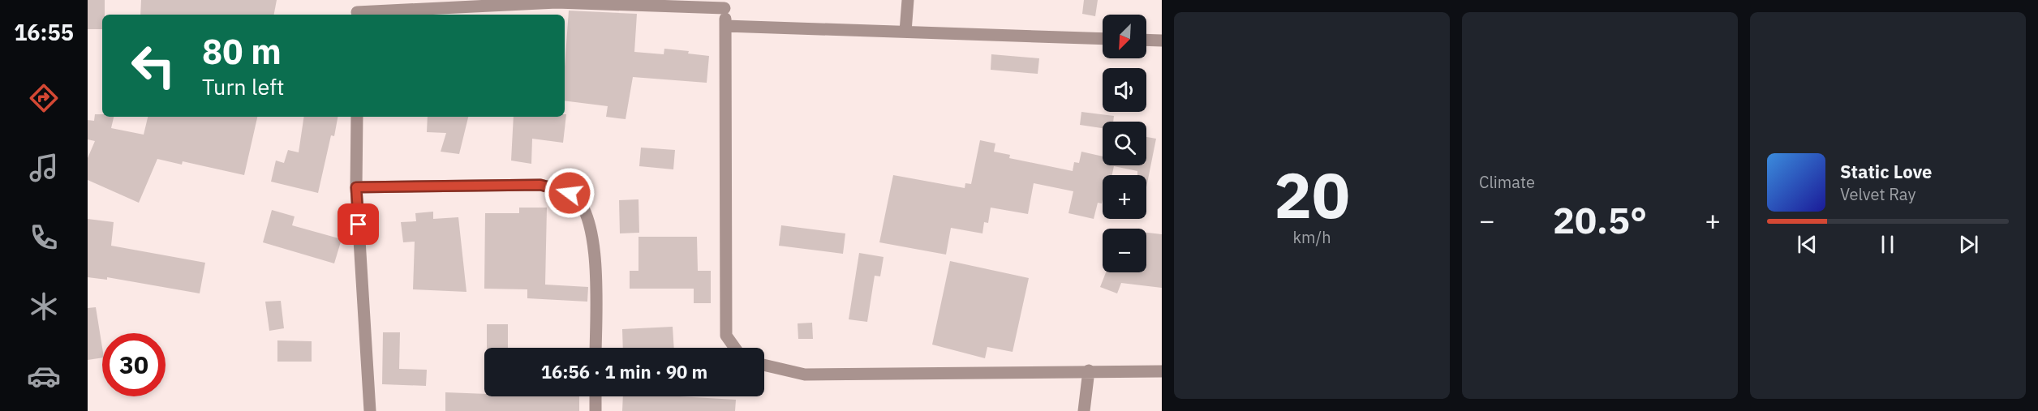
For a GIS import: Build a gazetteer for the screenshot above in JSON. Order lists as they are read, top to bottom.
{
  "north": "bottom left",
  "page": {
    "tabs": "16:55",
    "tile": [
      ["20", "km/h"],
      "Climate"
    ],
    "map_buttons": ["+", "−"],
    "turn": ["80 m", "Turn left"],
    "song": ["Static Love", "Velvet Ray"],
    "heat": ["−", "20.5°", "+"],
    "limit": "30",
    "trip": "16:56 · 1 min · 90 m"
  }
}
